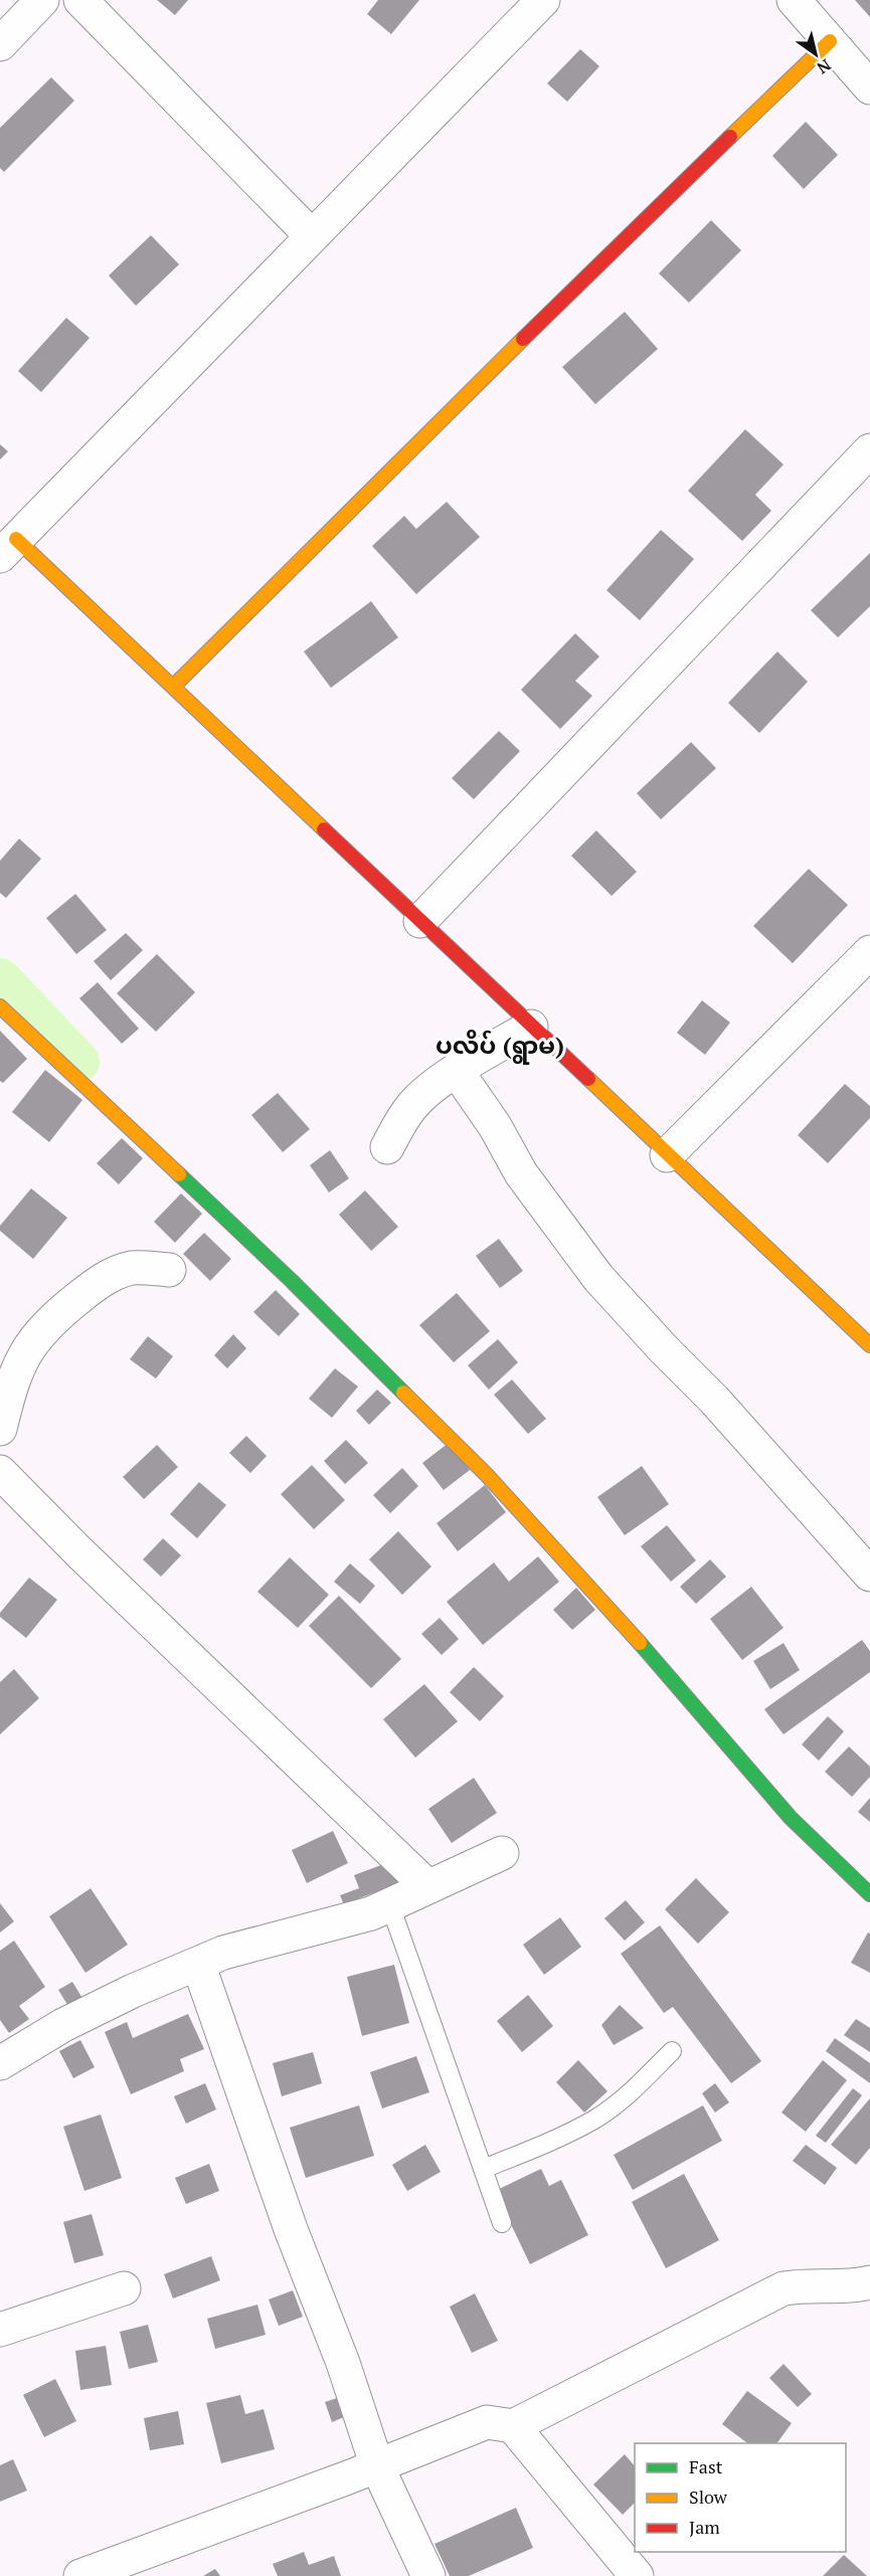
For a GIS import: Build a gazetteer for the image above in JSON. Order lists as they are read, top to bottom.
{
  "districts": ["ပလိပ် (ရွာမ)"],
  "legend": ["Fast", "Slow", "Jam"],
  "north": "bottom right"
}
